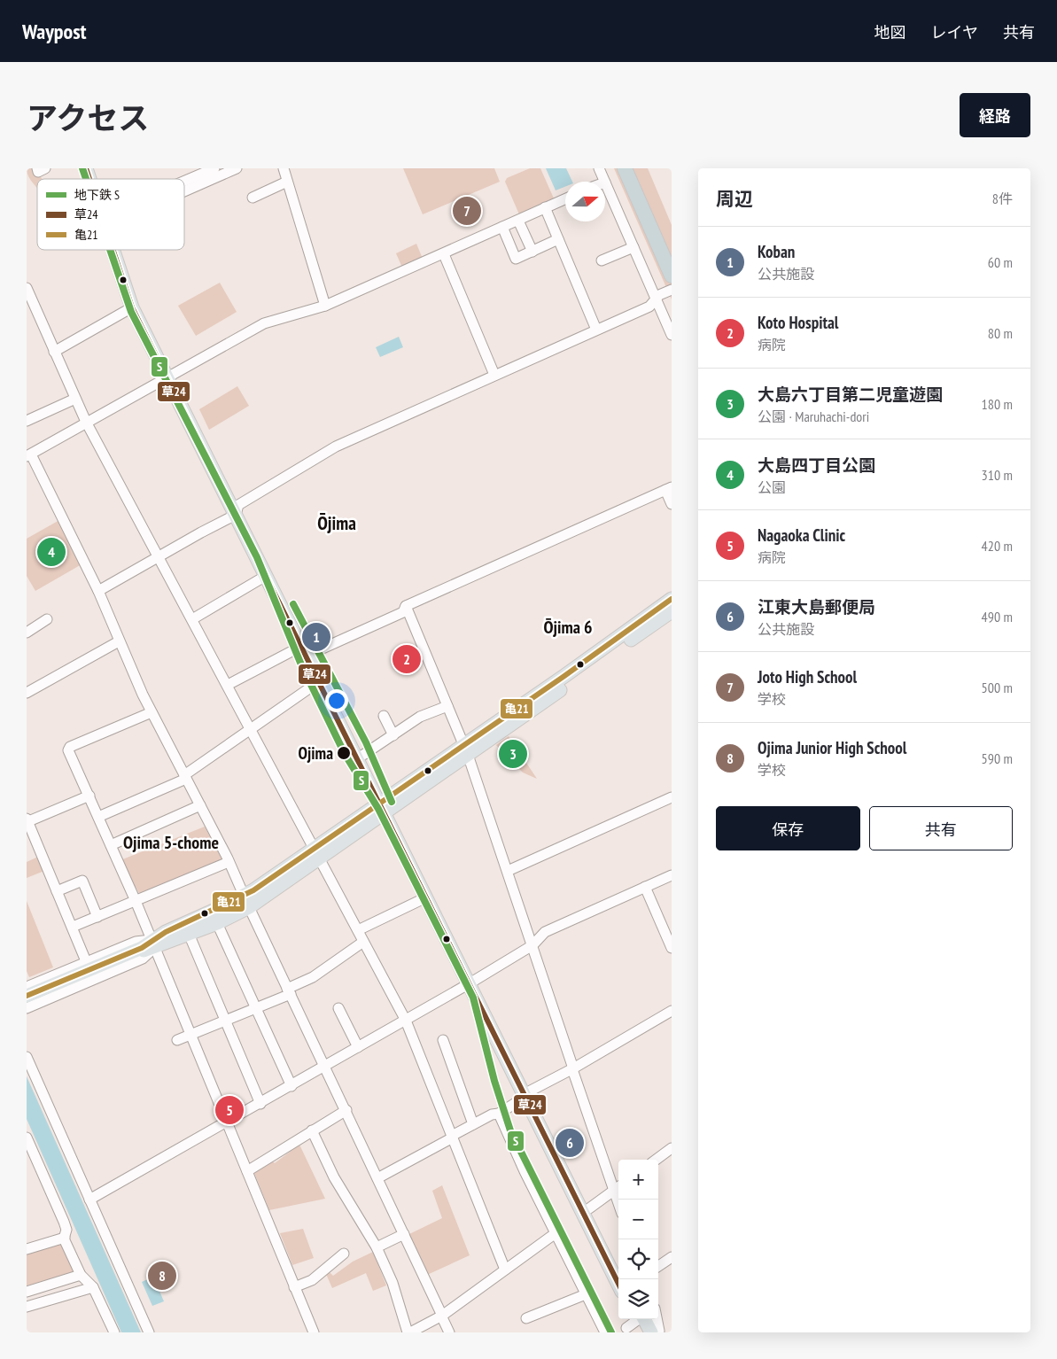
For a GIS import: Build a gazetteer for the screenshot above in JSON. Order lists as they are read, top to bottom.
{
  "districts": ["Ōjima", "Ōjima 6", "Ojima 5-chome"],
  "places": ["Ojima"],
  "lines": ["metro line S", "transit line 草24", "transit line 亀21"],
  "legend": ["地下鉄 S", "草24", "亀21"],
  "north": "right",
  "page": {
    "header": "Waypost",
    "nav": ["地図", "レイヤ", "共有"],
    "title": "アクセス",
    "buttons": [
      "経路",
      ["保存", "共有"]
    ],
    "heading": ["周辺", "8件"],
    "pins": [
      "7",
      "4",
      "1",
      "2",
      "3",
      "5",
      "6",
      "8"
    ],
    "list": [
      {
        "mark": "1",
        "name": "Koban",
        "note": "公共施設",
        "value": "60 m"
      },
      {
        "mark": "2",
        "name": "Koto Hospital",
        "note": "病院",
        "value": "80 m"
      },
      {
        "mark": "3",
        "name": "大島六丁目第二児童遊園",
        "note": "公園 · Maruhachi-dori",
        "value": "180 m"
      },
      {
        "mark": "4",
        "name": "大島四丁目公園",
        "note": "公園",
        "value": "310 m"
      },
      {
        "mark": "5",
        "name": "Nagaoka Clinic",
        "note": "病院",
        "value": "420 m"
      },
      {
        "mark": "6",
        "name": "江東大島郵便局",
        "note": "公共施設",
        "value": "490 m"
      },
      {
        "mark": "7",
        "name": "Joto High School",
        "note": "学校",
        "value": "500 m"
      },
      {
        "mark": "8",
        "name": "Ojima Junior High School",
        "note": "学校",
        "value": "590 m"
      }
    ],
    "map_buttons": ["+", "−"]
  }
}
